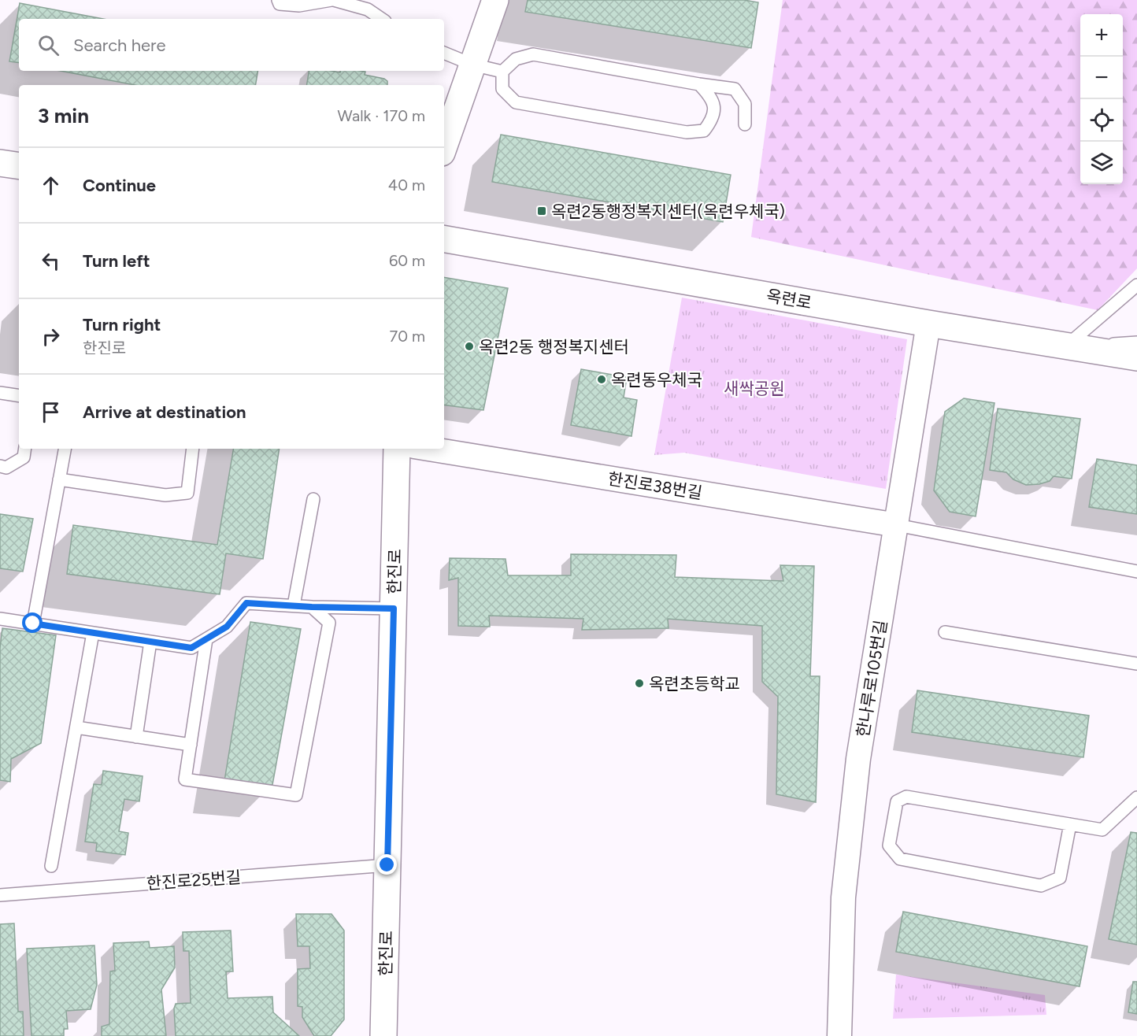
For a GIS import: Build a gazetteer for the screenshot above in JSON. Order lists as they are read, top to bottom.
{
  "streets": {
    "street": [
      "옥련로",
      "한진로38번길",
      "한진로",
      "한나루로105번길"
    ],
    "lane": ["한진로25번길"]
  },
  "crossings": [
    ["옥련로", "한나루로105번길"],
    ["한진로38번길", "한나루로105번길"],
    ["한진로", "한진로25번길"]
  ],
  "parks": ["새싹공원"],
  "places": {
    "transit": ["옥련2동행정복지센터(옥련우체국)"],
    "other": ["옥련2동 행정복지센터", "옥련동우체국", "옥련초등학교"]
  },
  "page": {
    "map_buttons": ["+", "−"],
    "search": "Search here",
    "heading": ["3 min", "Walk · 170 m"],
    "list": [
      ["Continue", "40 m"],
      ["Turn left", "60 m"],
      ["Turn right", "한진로", "70 m"],
      "Arrive at destination"
    ]
  }
}
